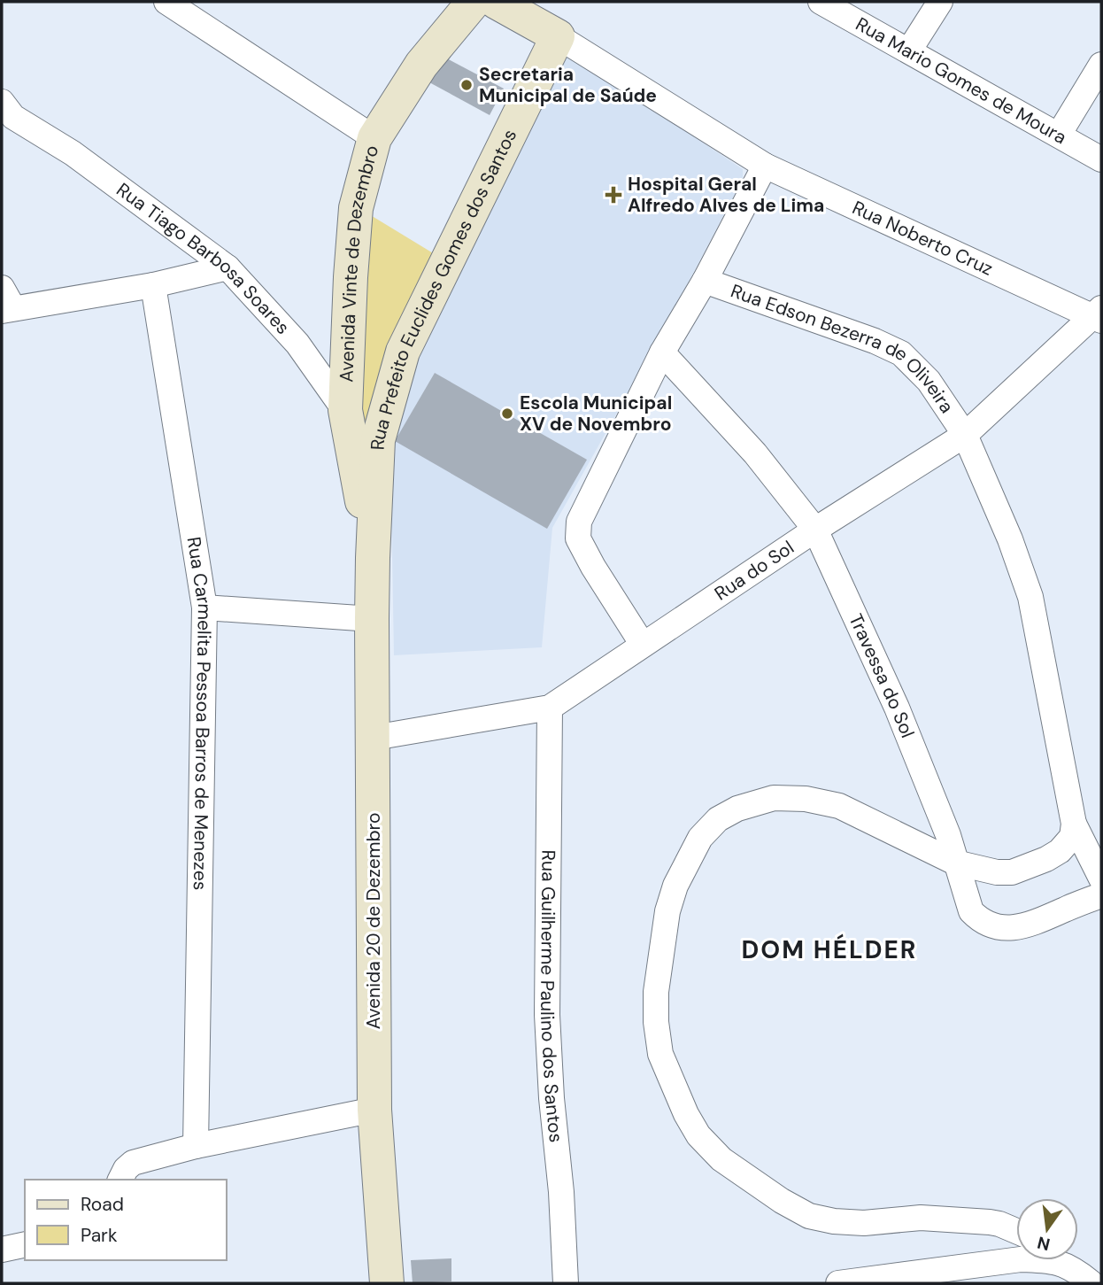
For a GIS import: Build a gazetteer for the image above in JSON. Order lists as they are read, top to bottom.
{
  "streets": {
    "street": [
      "Rua Mario Gomes de Moura",
      "Rua Noberto Cruz",
      "Rua Tiago Barbosa Soares",
      "Avenida Vinte de Dezembro",
      "Rua Prefeito Euclides Gomes dos Santos",
      "Rua Edson Bezerra de Oliveira",
      "Rua do Sol",
      "Travessa do Sol",
      "Rua Carmelita Pessoa Barros de Menezes",
      "Avenida 20 de Dezembro",
      "Rua Guilherme Paulino dos Santos"
    ]
  },
  "crossings": [
    ["Rua Noberto Cruz", "Rua Prefeito Euclides Gomes dos Santos"],
    ["Rua Noberto Cruz", "Rua do Sol"],
    ["Rua Tiago Barbosa Soares", "Avenida Vinte de Dezembro"],
    ["Rua Tiago Barbosa Soares", "Rua Prefeito Euclides Gomes dos Santos"],
    ["Avenida Vinte de Dezembro", "Rua Prefeito Euclides Gomes dos Santos"],
    ["Avenida Vinte de Dezembro", "Avenida 20 de Dezembro"],
    ["Rua Prefeito Euclides Gomes dos Santos", "Avenida 20 de Dezembro"],
    ["Rua Edson Bezerra de Oliveira", "Rua do Sol"],
    ["Rua do Sol", "Travessa do Sol"],
    ["Rua do Sol", "Avenida 20 de Dezembro"],
    ["Rua do Sol", "Rua Guilherme Paulino dos Santos"]
  ],
  "districts": ["DOM HÉLDER"],
  "places": {
    "other": ["Secretaria Municipal de Saúde", "Escola Municipal XV de Novembro"],
    "health": ["Hospital Geral Alfredo Alves de Lima"]
  },
  "legend": ["Road", "Park"],
  "north": "bottom"
}
